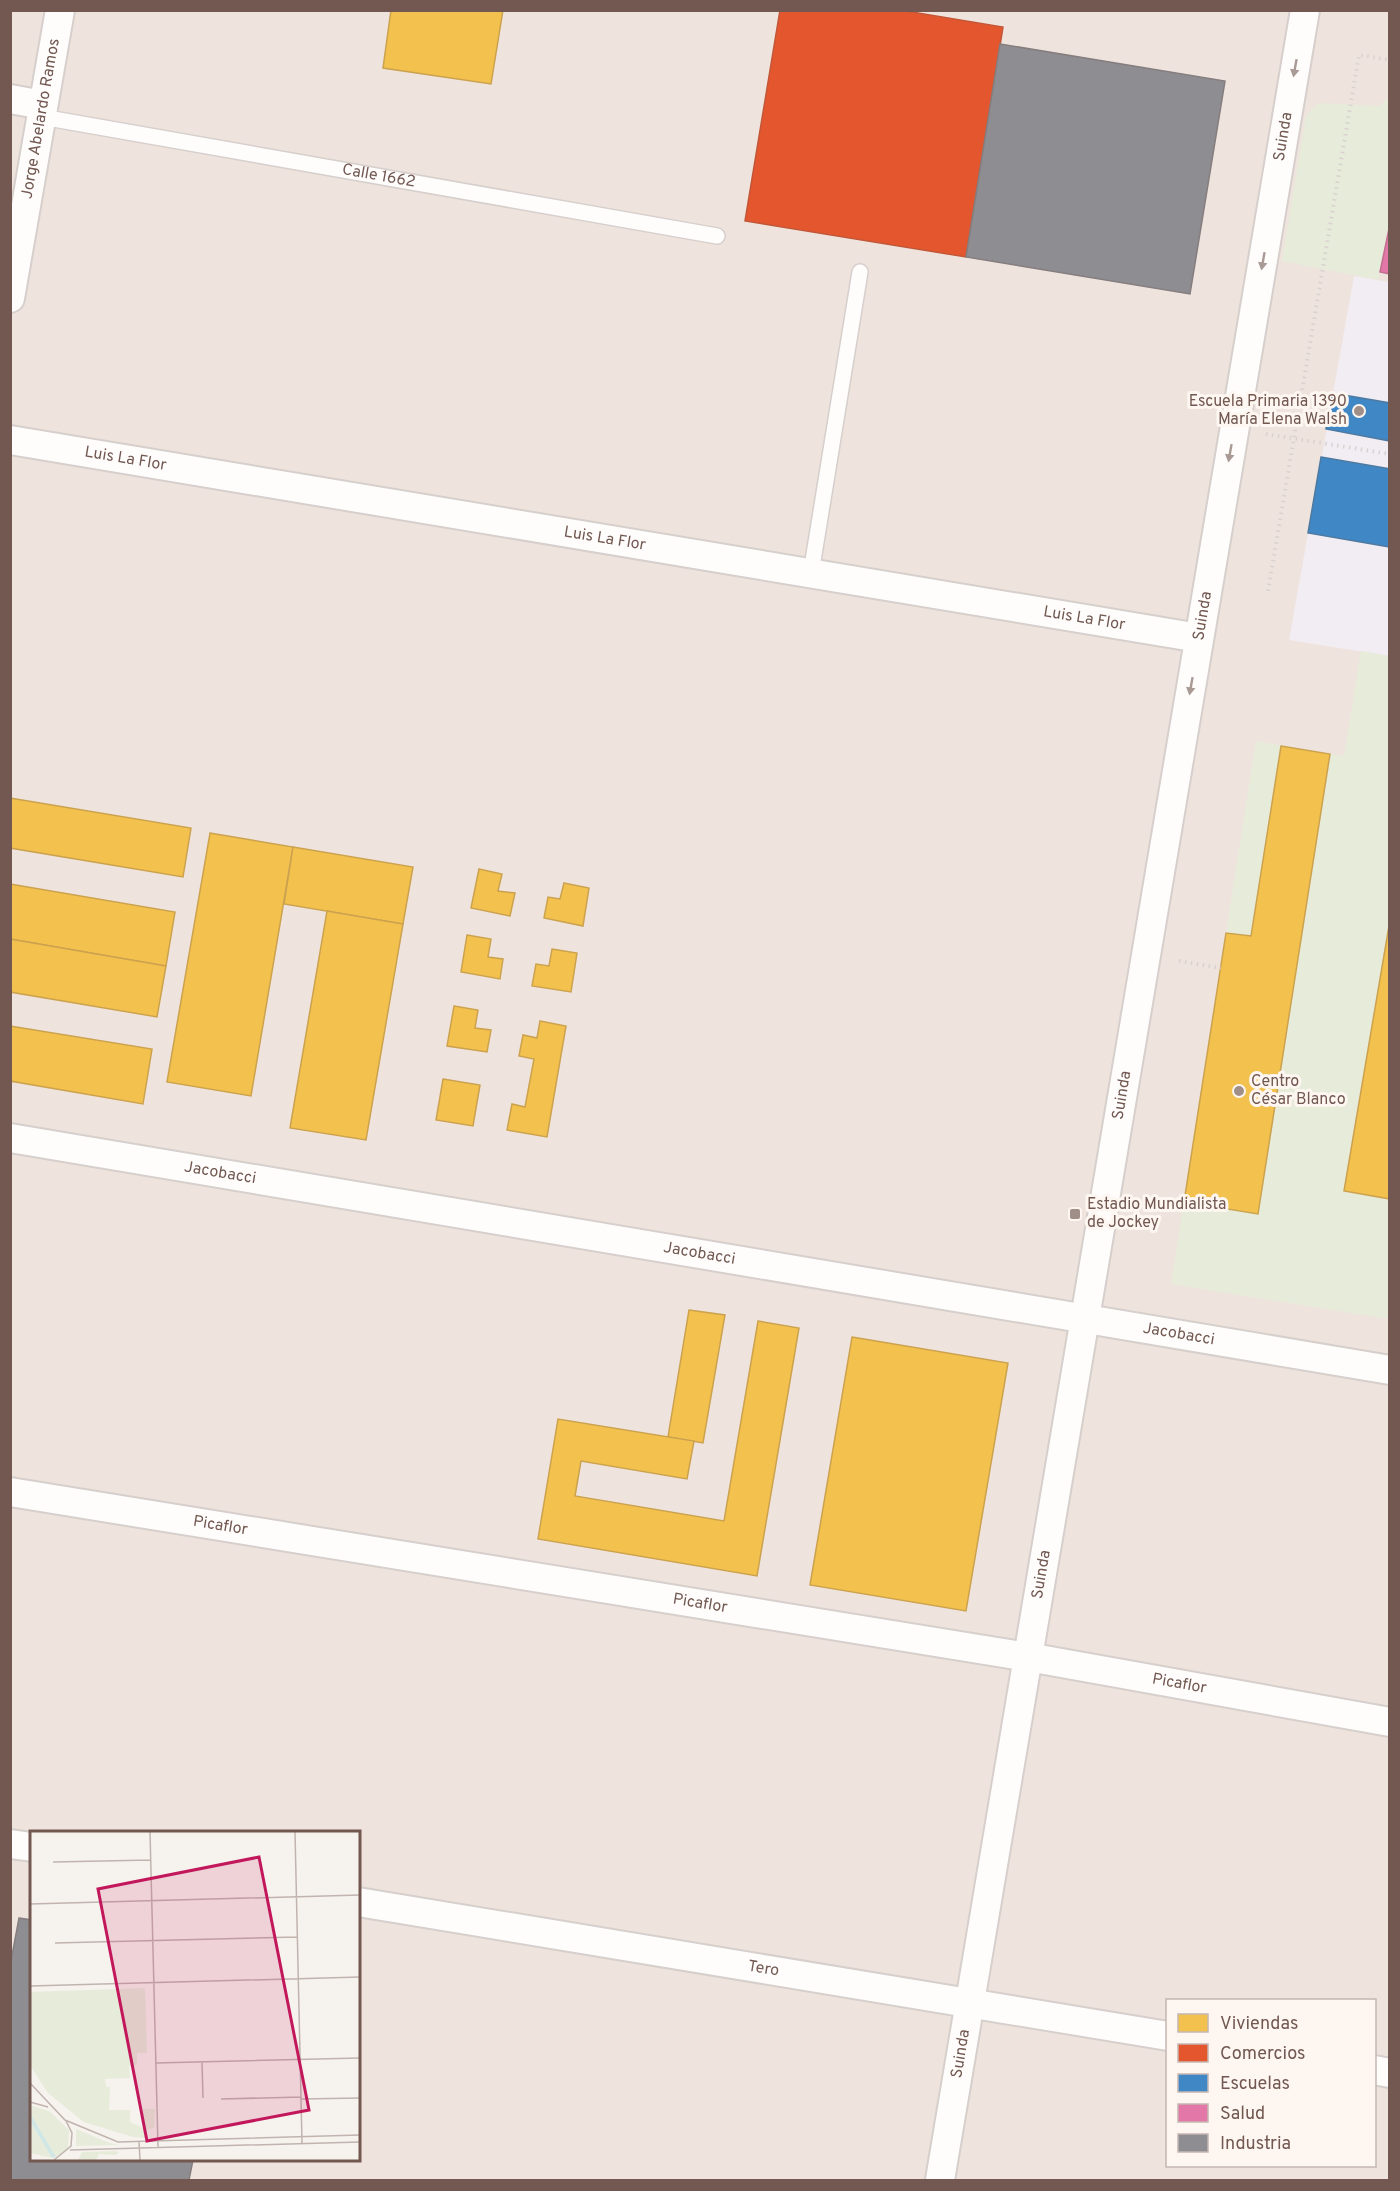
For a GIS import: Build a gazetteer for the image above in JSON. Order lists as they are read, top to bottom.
{
  "streets": {
    "street": [
      "Jorge Abelardo Ramos",
      "Suinda",
      "Calle 1662",
      "Luis La Flor",
      "Jacobacci",
      "Picaflor",
      "Tero"
    ]
  },
  "crossings": [
    ["Jorge Abelardo Ramos", "Calle 1662"],
    ["Suinda", "Luis La Flor"],
    ["Suinda", "Jacobacci"],
    ["Suinda", "Picaflor"],
    ["Suinda", "Tero"]
  ],
  "one_way": ["Suinda"],
  "places": {
    "other": ["Escuela Primaria 1390 María Elena Walsh", "Centro César Blanco"],
    "transit": ["Estadio Mundialista de Jockey"]
  },
  "legend": [
    "Viviendas",
    "Comercios",
    "Escuelas",
    "Salud",
    "Industria"
  ]
}
